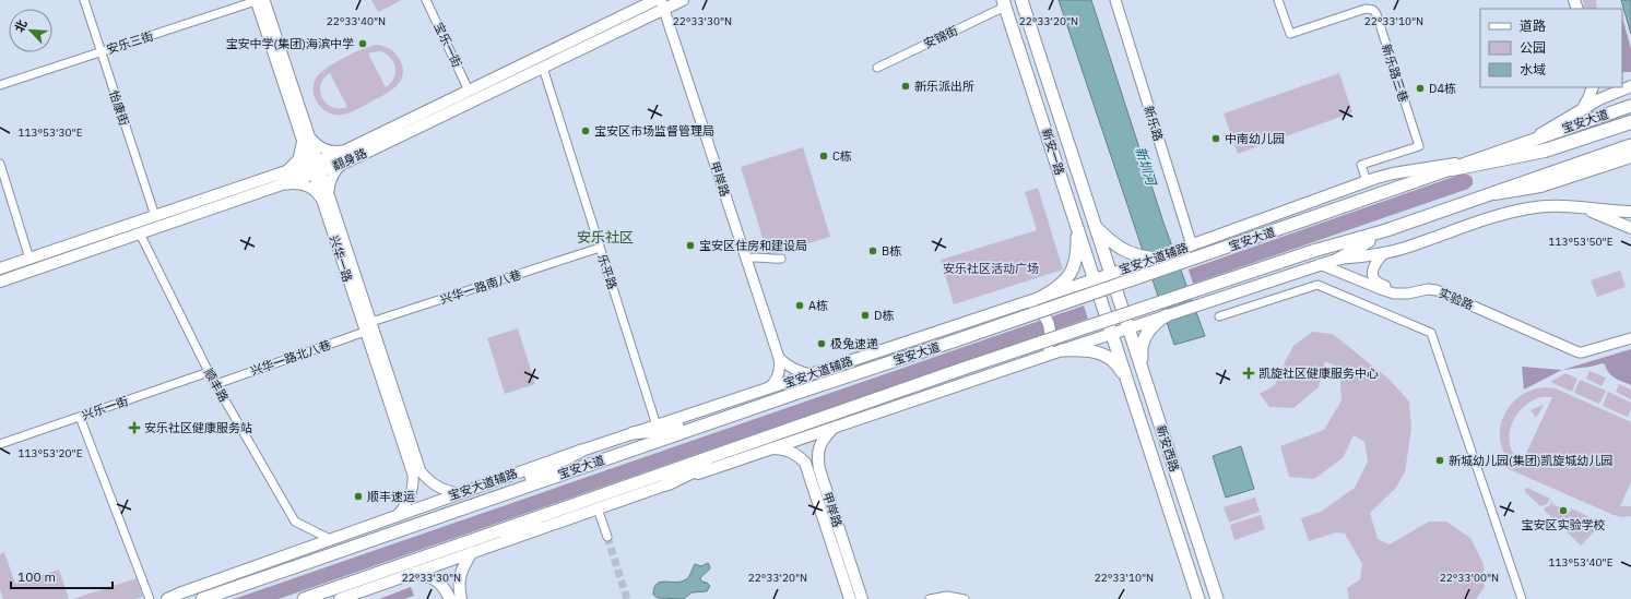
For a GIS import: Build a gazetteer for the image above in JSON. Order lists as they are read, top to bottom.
{
  "streets": {
    "main road": [
      "宝安大道",
      "新安一路",
      "翻身路",
      "甲岸路",
      "宝安大道辅路",
      "新安西路"
    ],
    "street": [
      "安锦街",
      "安乐三街",
      "宝乐一街",
      "新乐路三巷",
      "怡康街",
      "新乐路",
      "兴华一路",
      "乐平路",
      "兴华一路南八巷",
      "实验路",
      "兴华一路北八巷",
      "顺丰路",
      "兴乐一街"
    ]
  },
  "crossings": [
    ["安锦街", "新安一路"],
    ["安乐三街", "怡康街"],
    ["安乐三街", "兴华一路"],
    ["宝乐一街", "翻身路"],
    ["新乐路三巷", "宝安大道辅路"],
    ["怡康街", "翻身路"],
    ["宝安大道", "宝安大道辅路"],
    ["新乐路", "宝安大道辅路"],
    ["新安一路", "宝安大道辅路"],
    ["新安一路", "新安西路"],
    ["翻身路", "甲岸路"],
    ["翻身路", "兴华一路"],
    ["翻身路", "乐平路"],
    ["翻身路", "顺丰路"],
    ["兴华一路", "宝安大道辅路"],
    ["兴华一路", "兴华一路南八巷"],
    ["兴华一路", "兴华一路北八巷"],
    ["宝安大道辅路", "乐平路"],
    ["宝安大道辅路", "顺丰路"],
    ["乐平路", "兴华一路南八巷"],
    ["兴华一路北八巷", "顺丰路"],
    ["顺丰路", "兴乐一街"]
  ],
  "districts": ["安乐社区"],
  "water": ["新圳河"],
  "parks": ["安乐社区活动广场"],
  "places": {
    "other": [
      "宝安中学(集团)海滨中学",
      "新乐派出所",
      "D4栋",
      "宝安区市场监督管理局",
      "中南幼儿园",
      "C栋",
      "宝安区住房和建设局",
      "B栋",
      "A栋",
      "D栋",
      "极兔速递",
      "新城幼儿园(集团)凯旋城幼儿园",
      "顺丰速运",
      "宝安区实验学校"
    ],
    "health": ["凯旋社区健康服务中心", "安乐社区健康服务站"]
  },
  "legend": ["道路", "公园", "水域"],
  "scale_bar": "100 m",
  "north": "top left",
  "coordinates": [
    "22°33'40\"N",
    "22°33'30\"N",
    "22°33'20\"N",
    "22°33'10\"N",
    "113°53'30\"E",
    "113°53'50\"E",
    "113°53'20\"E",
    "113°53'40\"E",
    "22°33'00\"N"
  ]
}
